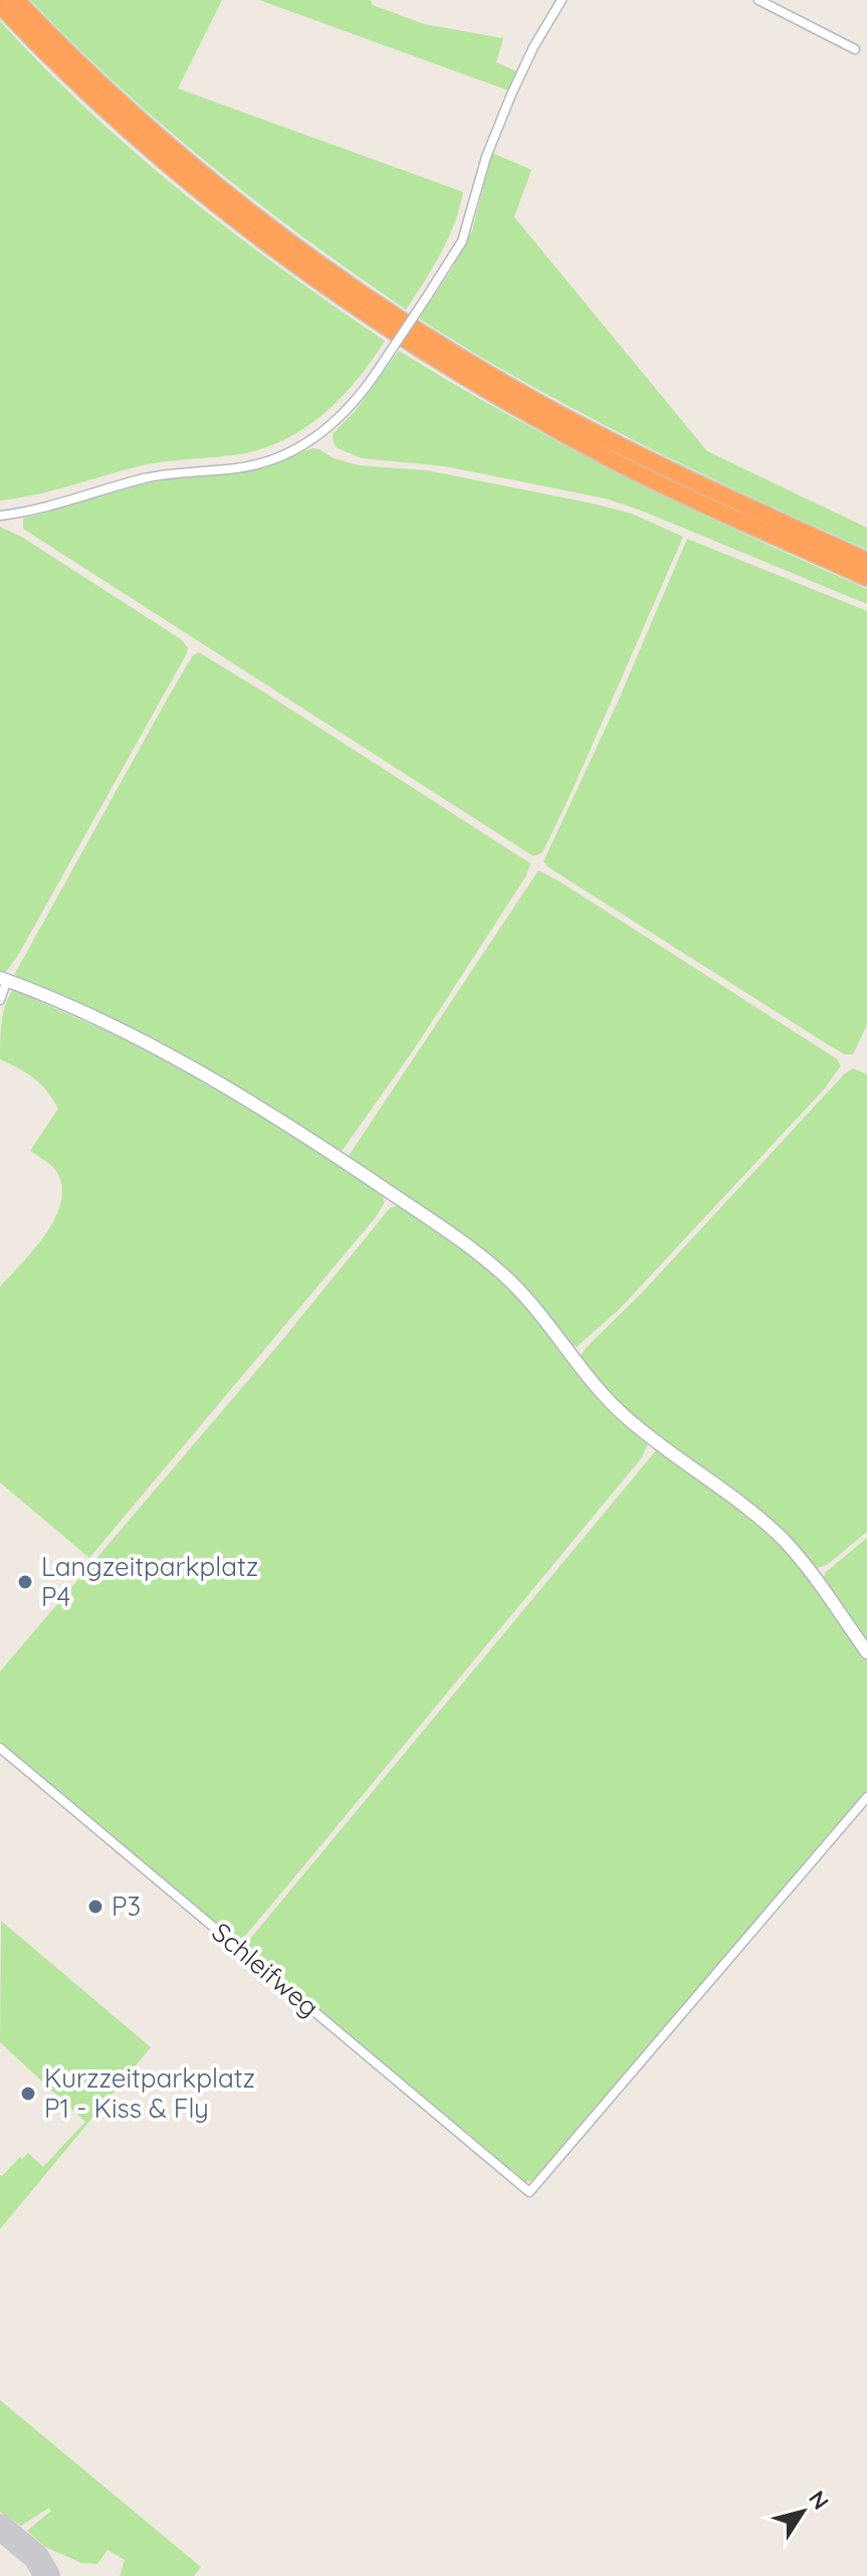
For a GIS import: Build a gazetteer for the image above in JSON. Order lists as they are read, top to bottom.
{
  "streets": {
    "street": ["Schleifweg"]
  },
  "places": ["Langzeitparkplatz P4", "P3", "Kurzzeitparkplatz P1 - Kiss & Fly"],
  "north": "top right"
}
